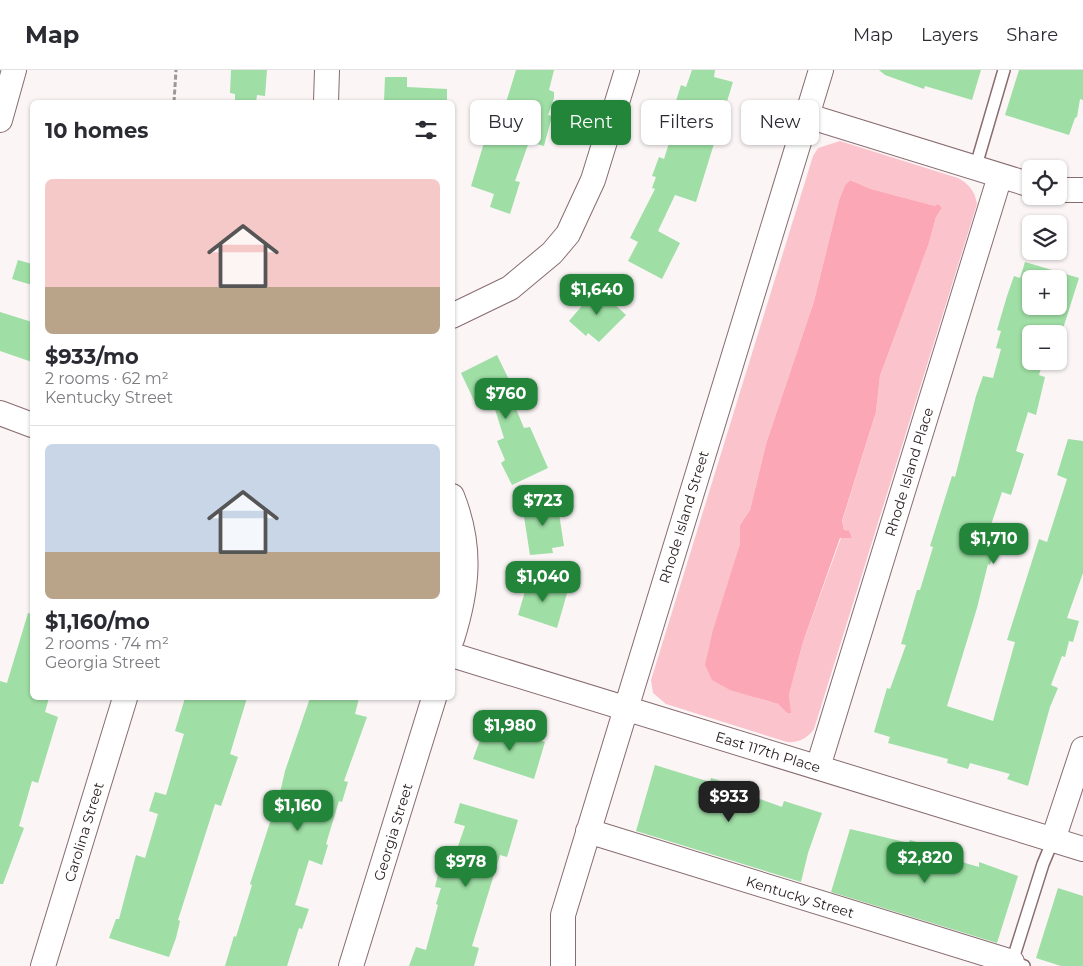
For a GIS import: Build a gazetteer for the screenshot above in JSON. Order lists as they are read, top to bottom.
{
  "streets": {
    "street": [
      "Rhode Island Place",
      "Rhode Island Street",
      "East 117th Place",
      "Carolina Street",
      "Georgia Street",
      "Kentucky Street"
    ]
  },
  "crossings": [
    ["Rhode Island Place", "East 117th Place"],
    ["Rhode Island Street", "East 117th Place"],
    ["Rhode Island Street", "Kentucky Street"]
  ],
  "page": {
    "header": "Map",
    "nav": ["Map", "Layers", "Share"],
    "chip": [
      "Buy",
      "Rent",
      "Filters",
      "New"
    ],
    "heading": "10 homes",
    "map_buttons": ["+", "−"],
    "list": [
      {
        "name": "$933/mo",
        "note": "2 rooms · 62 m² · Kentucky Street"
      },
      {
        "name": "$1,160/mo",
        "note": "2 rooms · 74 m² · Georgia Street"
      }
    ],
    "price": [
      "$1,640",
      "$760",
      "$723",
      "$1,710",
      "$1,040",
      "$1,980",
      "$933",
      "$1,160",
      "$2,820",
      "$978"
    ]
  }
}
